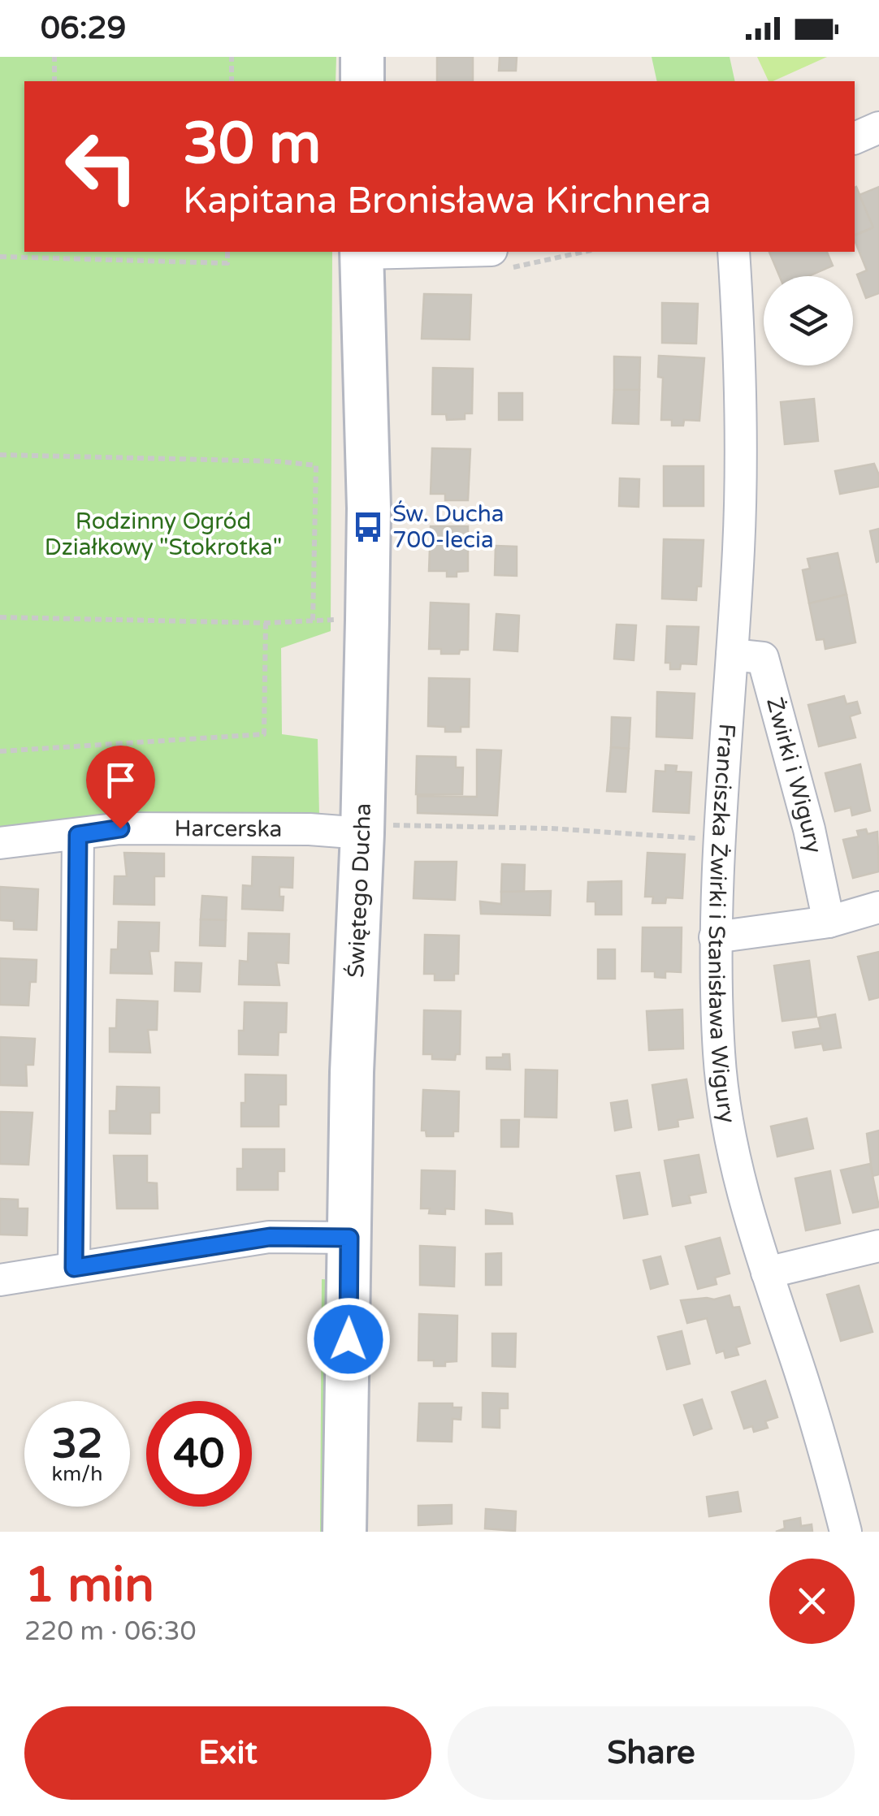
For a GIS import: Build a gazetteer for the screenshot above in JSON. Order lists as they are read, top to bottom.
{
  "streets": {
    "street": [
      "Żwirki i Wigury",
      "Harcerska",
      "Świętego Ducha",
      "Franciszka Żwirki i Stanisława Wigury"
    ]
  },
  "crossings": [
    ["Żwirki i Wigury", "Franciszka Żwirki i Stanisława Wigury"],
    ["Harcerska", "Świętego Ducha"]
  ],
  "parks": ["Rodzinny Ogród Działkowy \"Stokrotka\""],
  "places": {
    "bus stop": ["Św. Ducha 700-lecia"]
  },
  "page": {
    "status": "06:29",
    "turn": ["30 m", "Kapitana Bronisława Kirchnera"],
    "speed": "32 km/h",
    "limit": "40",
    "heading": ["1 min", "220 m · 06:30"],
    "buttons": ["Exit", "Share"]
  }
}
